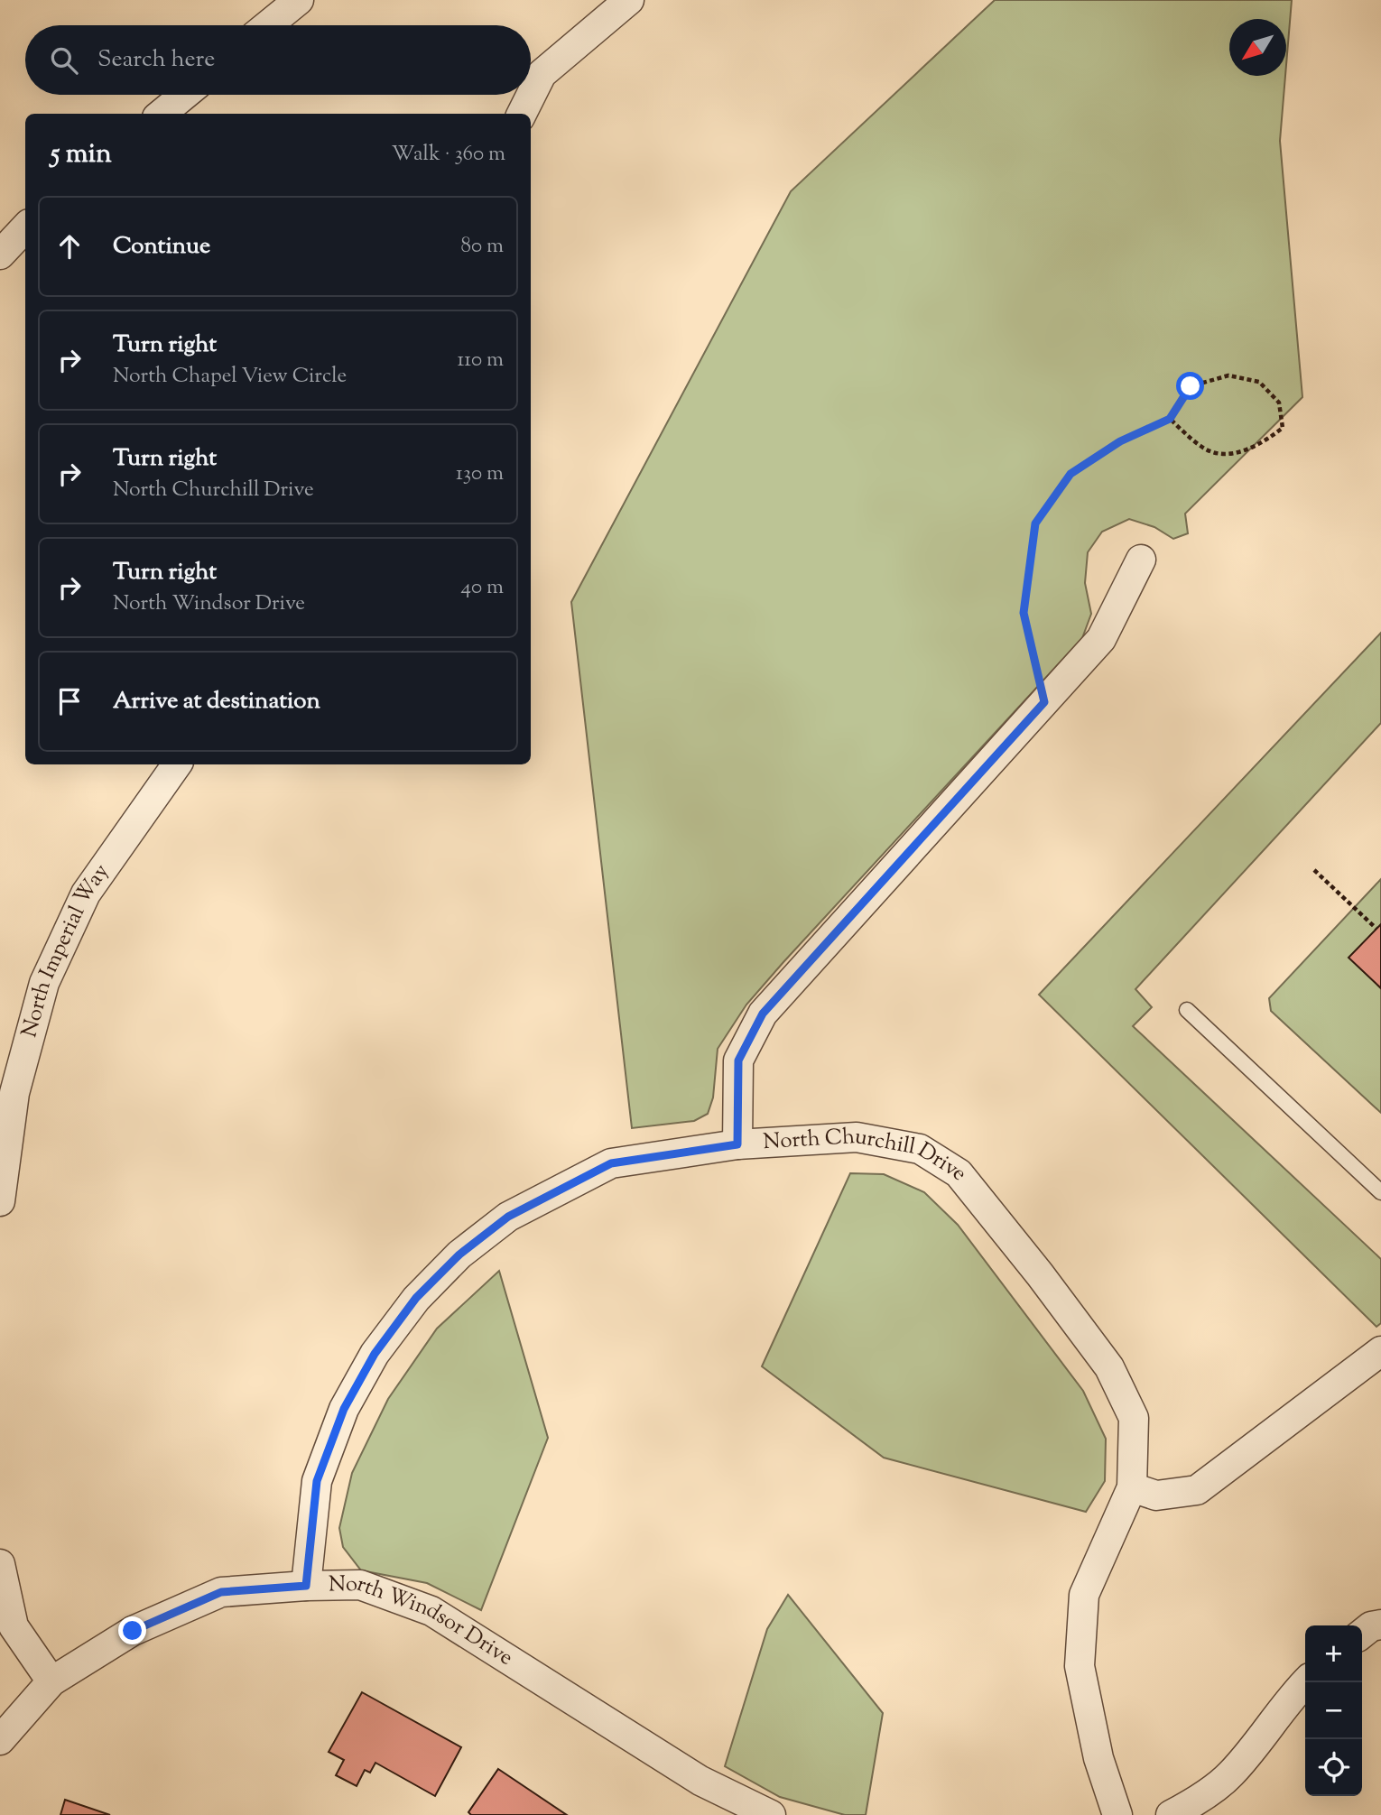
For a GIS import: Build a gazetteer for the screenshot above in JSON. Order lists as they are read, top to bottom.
{
  "streets": {
    "street": ["North Imperial Way", "North Churchill Drive", "North Windsor Drive"]
  },
  "crossings": [
    ["North Churchill Drive", "North Windsor Drive"]
  ],
  "north": "bottom left",
  "page": {
    "search": "Search here",
    "heading": ["5 min", "Walk · 360 m"],
    "list": [
      ["Continue", "80 m"],
      ["Turn right", "North Chapel View Circle", "110 m"],
      ["Turn right", "North Churchill Drive", "130 m"],
      ["Turn right", "North Windsor Drive", "40 m"],
      "Arrive at destination"
    ],
    "map_buttons": ["+", "−"]
  }
}
